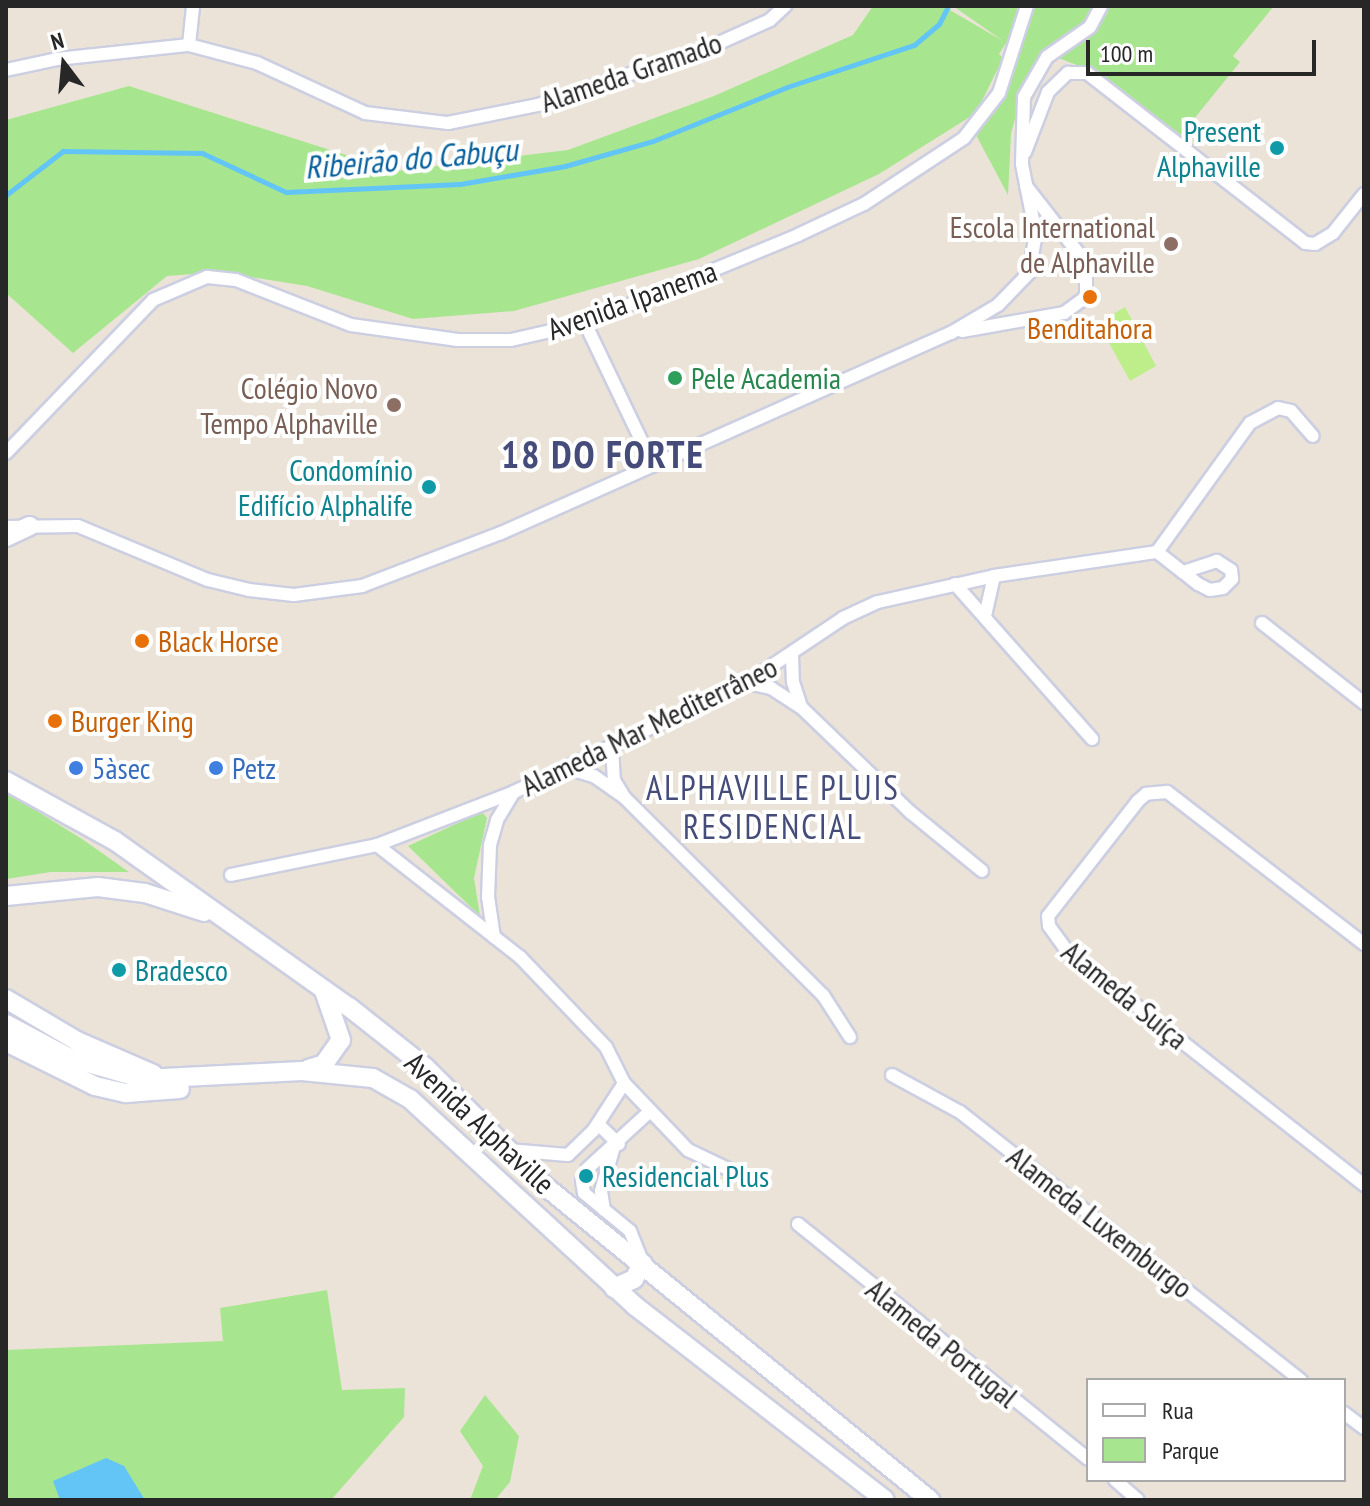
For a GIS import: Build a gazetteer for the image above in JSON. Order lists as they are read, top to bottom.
{
  "streets": {
    "main road": ["Avenida Alphaville"],
    "street": [
      "Alameda Gramado",
      "Avenida Ipanema",
      "Alameda Mar Mediterrâneo",
      "Alameda Suíça",
      "Alameda Luxemburgo",
      "Alameda Portugal"
    ]
  },
  "districts": ["18 DO FORTE", "ALPHAVILLE PLUIS RESIDENCIAL"],
  "water": ["Ribeirão do Cabuçu"],
  "places": [
    "Present Alphaville",
    "Escola International de Alphaville",
    "Benditahora",
    "Pele Academia",
    "Colégio Novo Tempo Alphaville",
    "Condomínio Edifício Alphalife",
    "Black Horse",
    "Burger King",
    "5àsec",
    "Petz",
    "Bradesco",
    "Residencial Plus"
  ],
  "legend": ["Rua", "Parque"],
  "scale_bar": "100 m",
  "north": "top"
}
